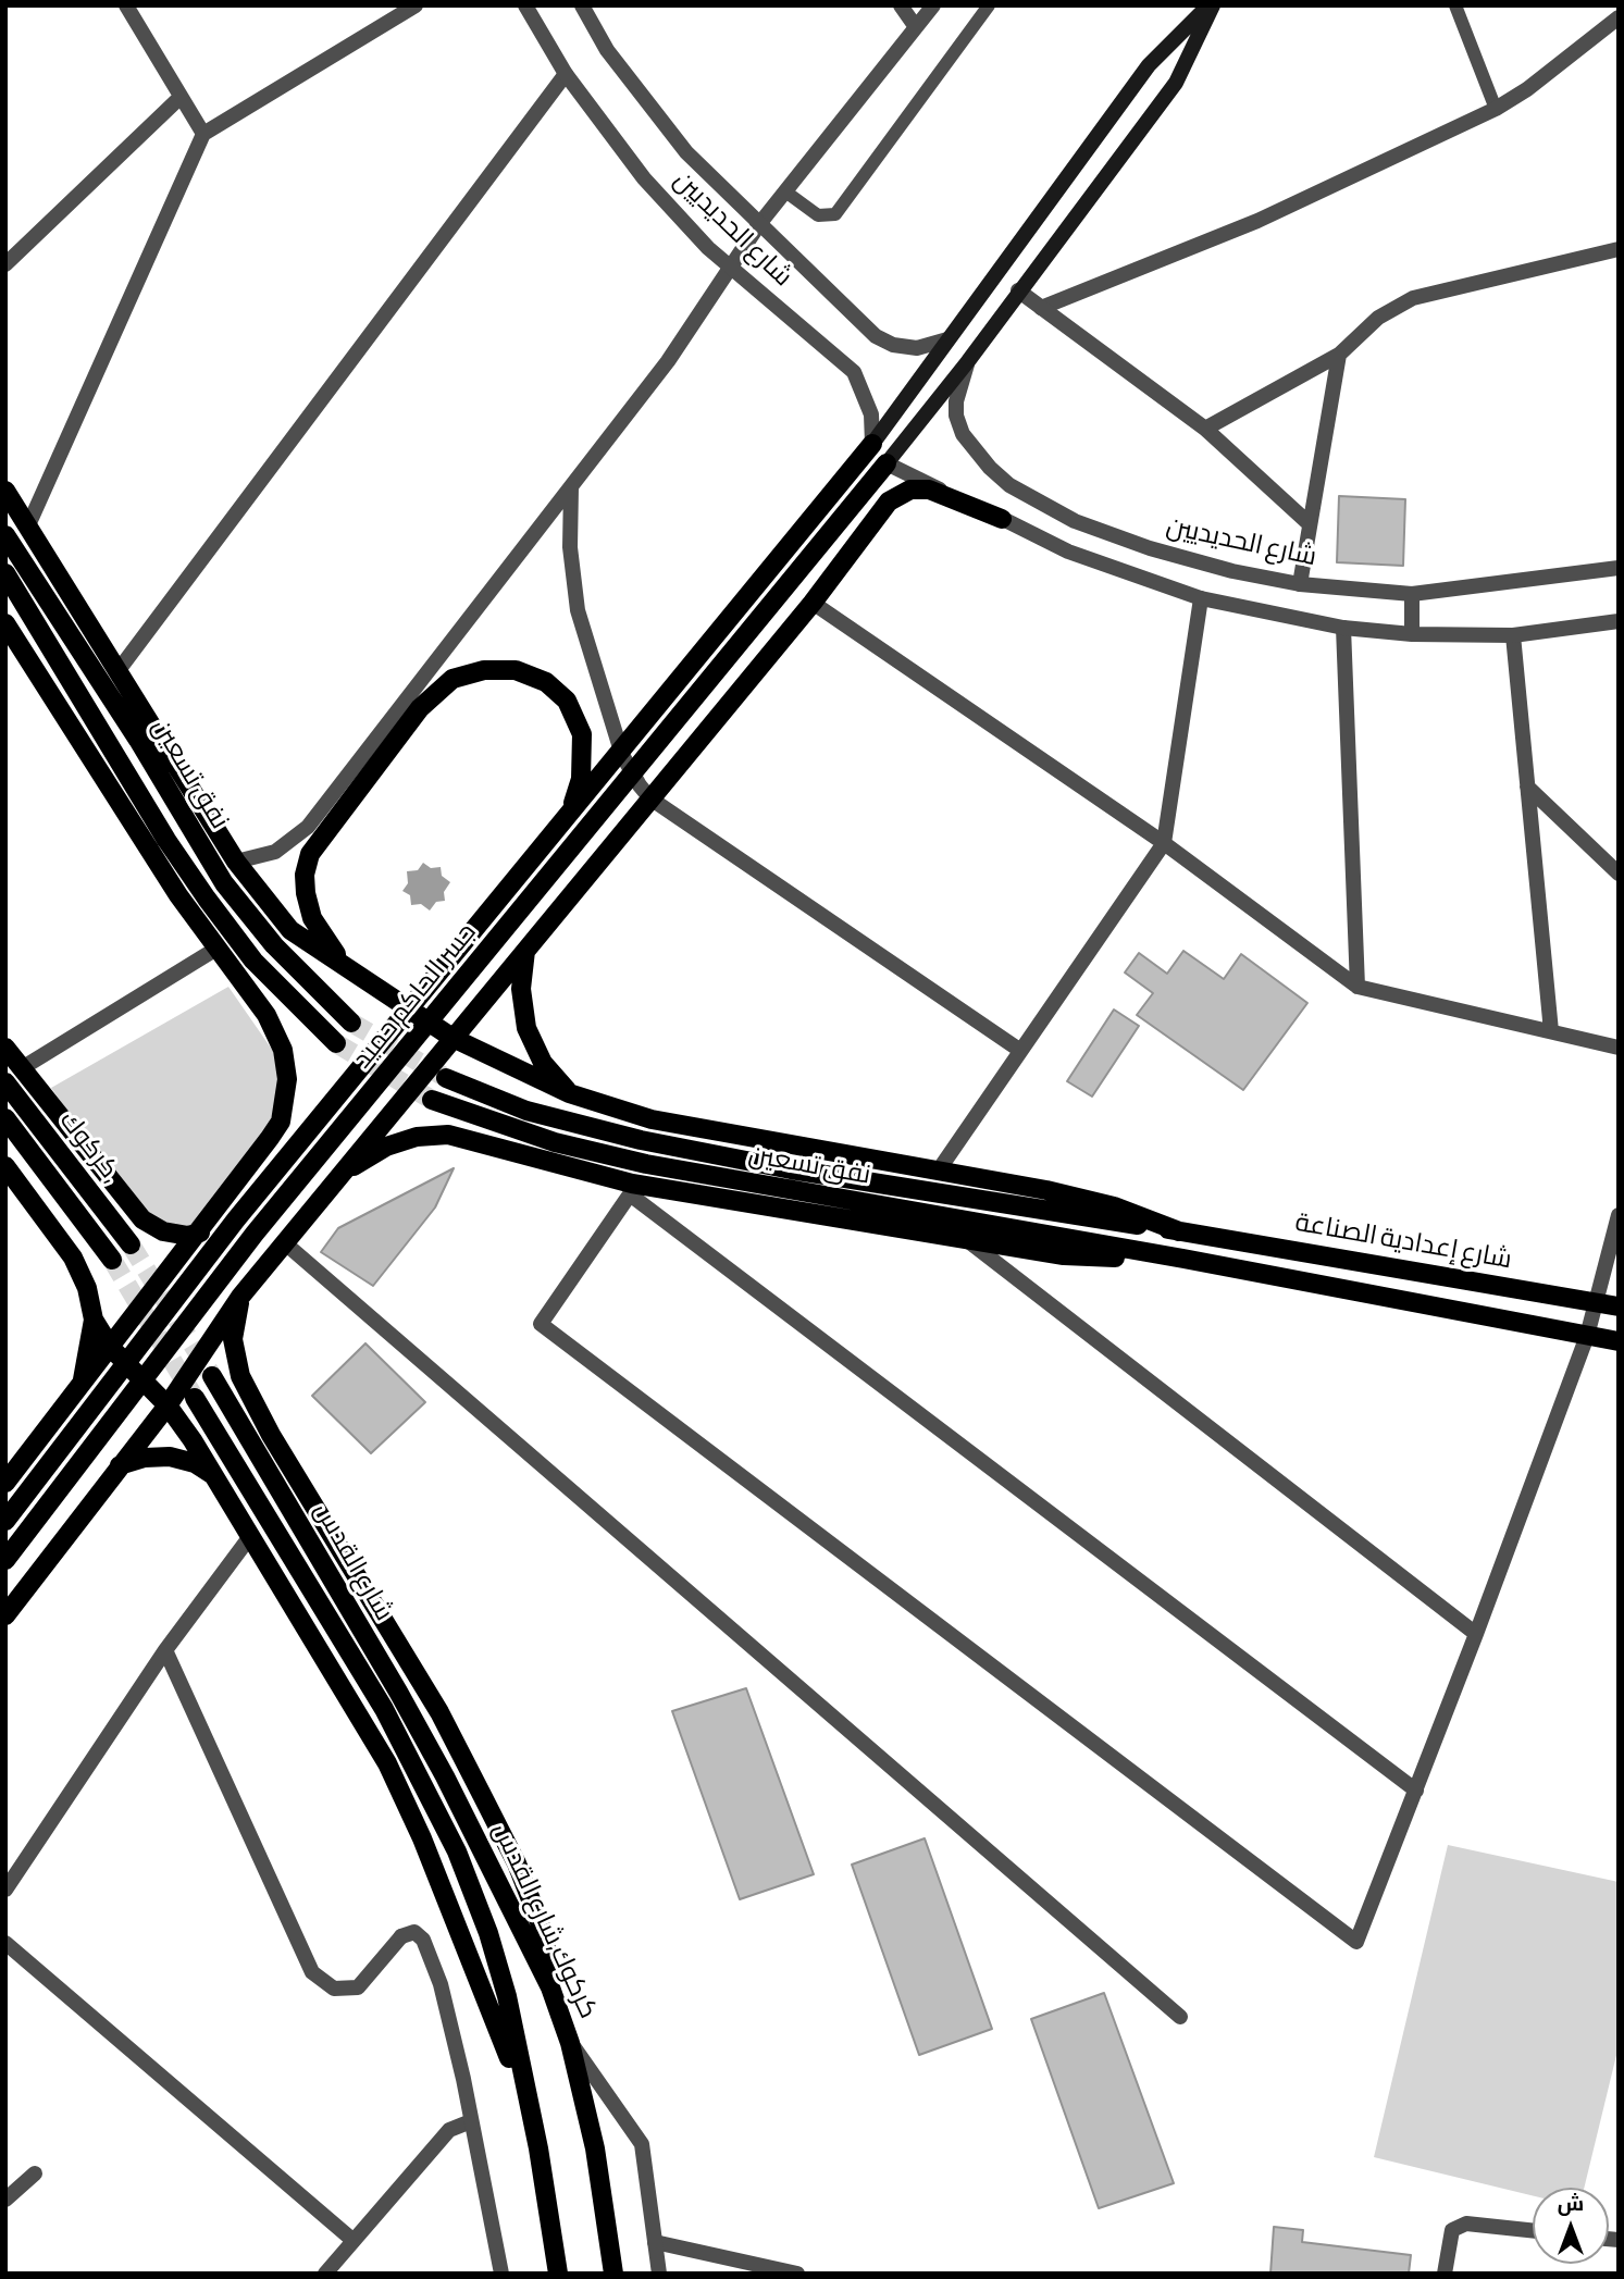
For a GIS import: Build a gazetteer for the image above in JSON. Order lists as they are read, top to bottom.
{
  "streets": {
    "main road": [
      "نفق تسعين",
      "جسر الحاكم حميد",
      "كركوك,",
      "شارع إعدادية الصناعة",
      "شارع القدس",
      "كركوك,شارع القدس"
    ],
    "street": ["شارع الحديديين"]
  },
  "crossings": [
    ["شارع الحديديين", "جسر الحاكم حميد"],
    ["نفق تسعين", "شارع إعدادية الصناعة"],
    ["شارع القدس", "كركوك,شارع القدس"]
  ],
  "north": "top"
}
